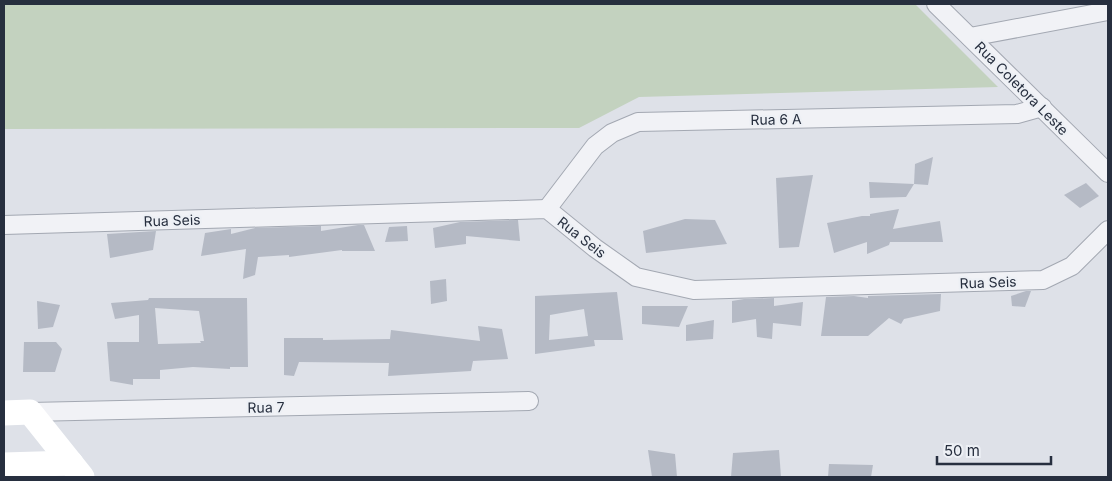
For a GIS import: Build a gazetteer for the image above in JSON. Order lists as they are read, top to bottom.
{
  "streets": {
    "street": [
      "Rua Coletora Leste",
      "Rua 6 A",
      "Rua Seis",
      "Rua 7"
    ]
  },
  "crossings": [
    ["Rua Coletora Leste", "Rua 6 A"],
    ["Rua 6 A", "Rua Seis"]
  ],
  "scale_bar": "50 m"
}
